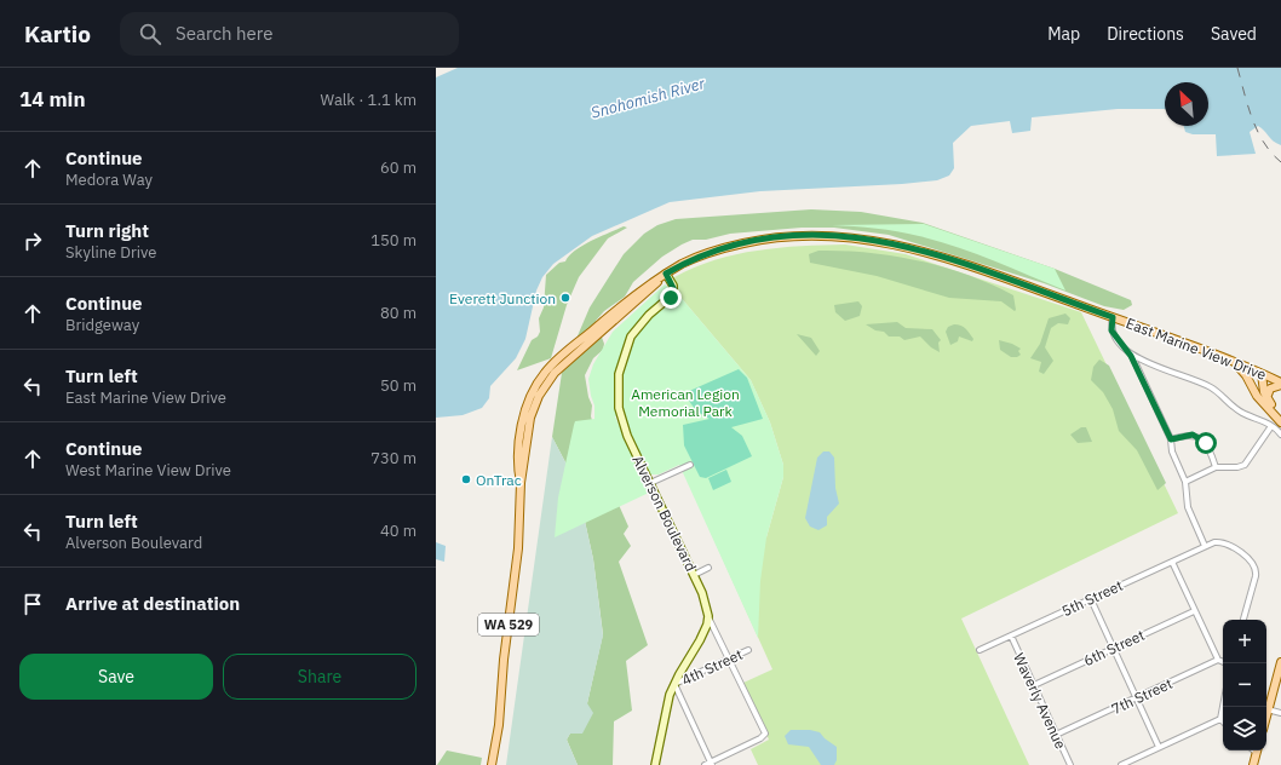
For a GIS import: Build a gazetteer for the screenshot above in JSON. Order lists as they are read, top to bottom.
{
  "streets": {
    "main road": ["East Marine View Drive", "Alverson Boulevard", "WA 529"],
    "street": [
      "5th Street",
      "6th Street",
      "4th Street",
      "7th Street",
      "Waverly Avenue"
    ]
  },
  "crossings": [
    ["East Marine View Drive", "Alverson Boulevard"],
    ["East Marine View Drive", "WA 529"],
    ["Alverson Boulevard", "WA 529"],
    ["5th Street", "Waverly Avenue"],
    ["6th Street", "Waverly Avenue"],
    ["7th Street", "Waverly Avenue"]
  ],
  "water": ["Snohomish River"],
  "parks": ["American Legion Memorial Park"],
  "places": ["Everett Junction", "OnTrac"],
  "north": "top left",
  "page": {
    "header": "Kartio",
    "search": "Search here",
    "nav": ["Map", "Directions", "Saved"],
    "heading": ["14 min", "Walk · 1.1 km"],
    "list": [
      ["Continue", "Medora Way", "60 m"],
      ["Turn right", "Skyline Drive", "150 m"],
      ["Continue", "Bridgeway", "80 m"],
      ["Turn left", "East Marine View Drive", "50 m"],
      ["Continue", "West Marine View Drive", "730 m"],
      ["Turn left", "Alverson Boulevard", "40 m"],
      "Arrive at destination"
    ],
    "map_buttons": ["+", "−"],
    "buttons": ["Save", "Share"]
  }
}
